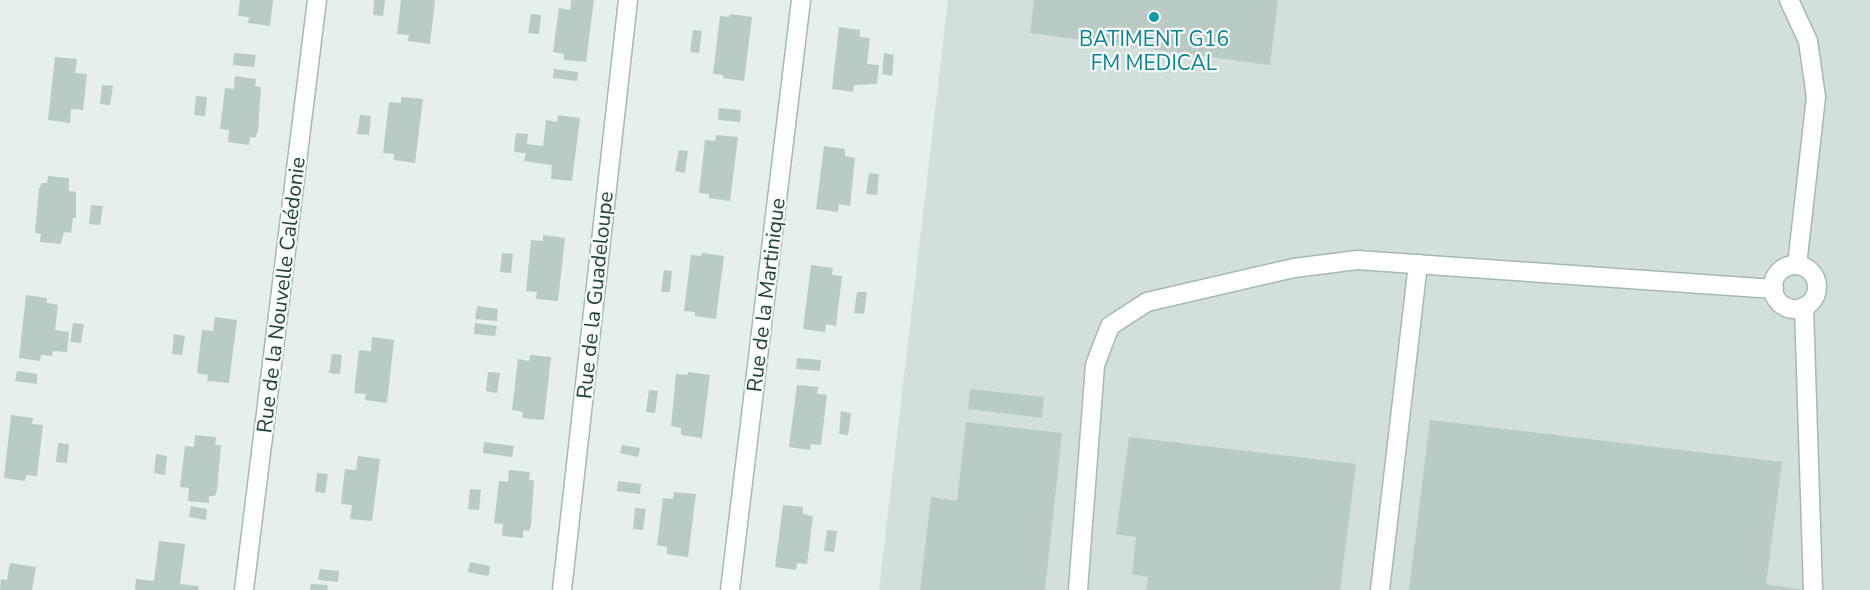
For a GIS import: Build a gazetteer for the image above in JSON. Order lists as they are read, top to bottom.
{
  "streets": {
    "street": ["Rue de la Nouvelle Calédonie", "Rue de la Guadeloupe", "Rue de la Martinique"]
  },
  "places": ["BATIMENT G16 FM MEDICAL"]
}
